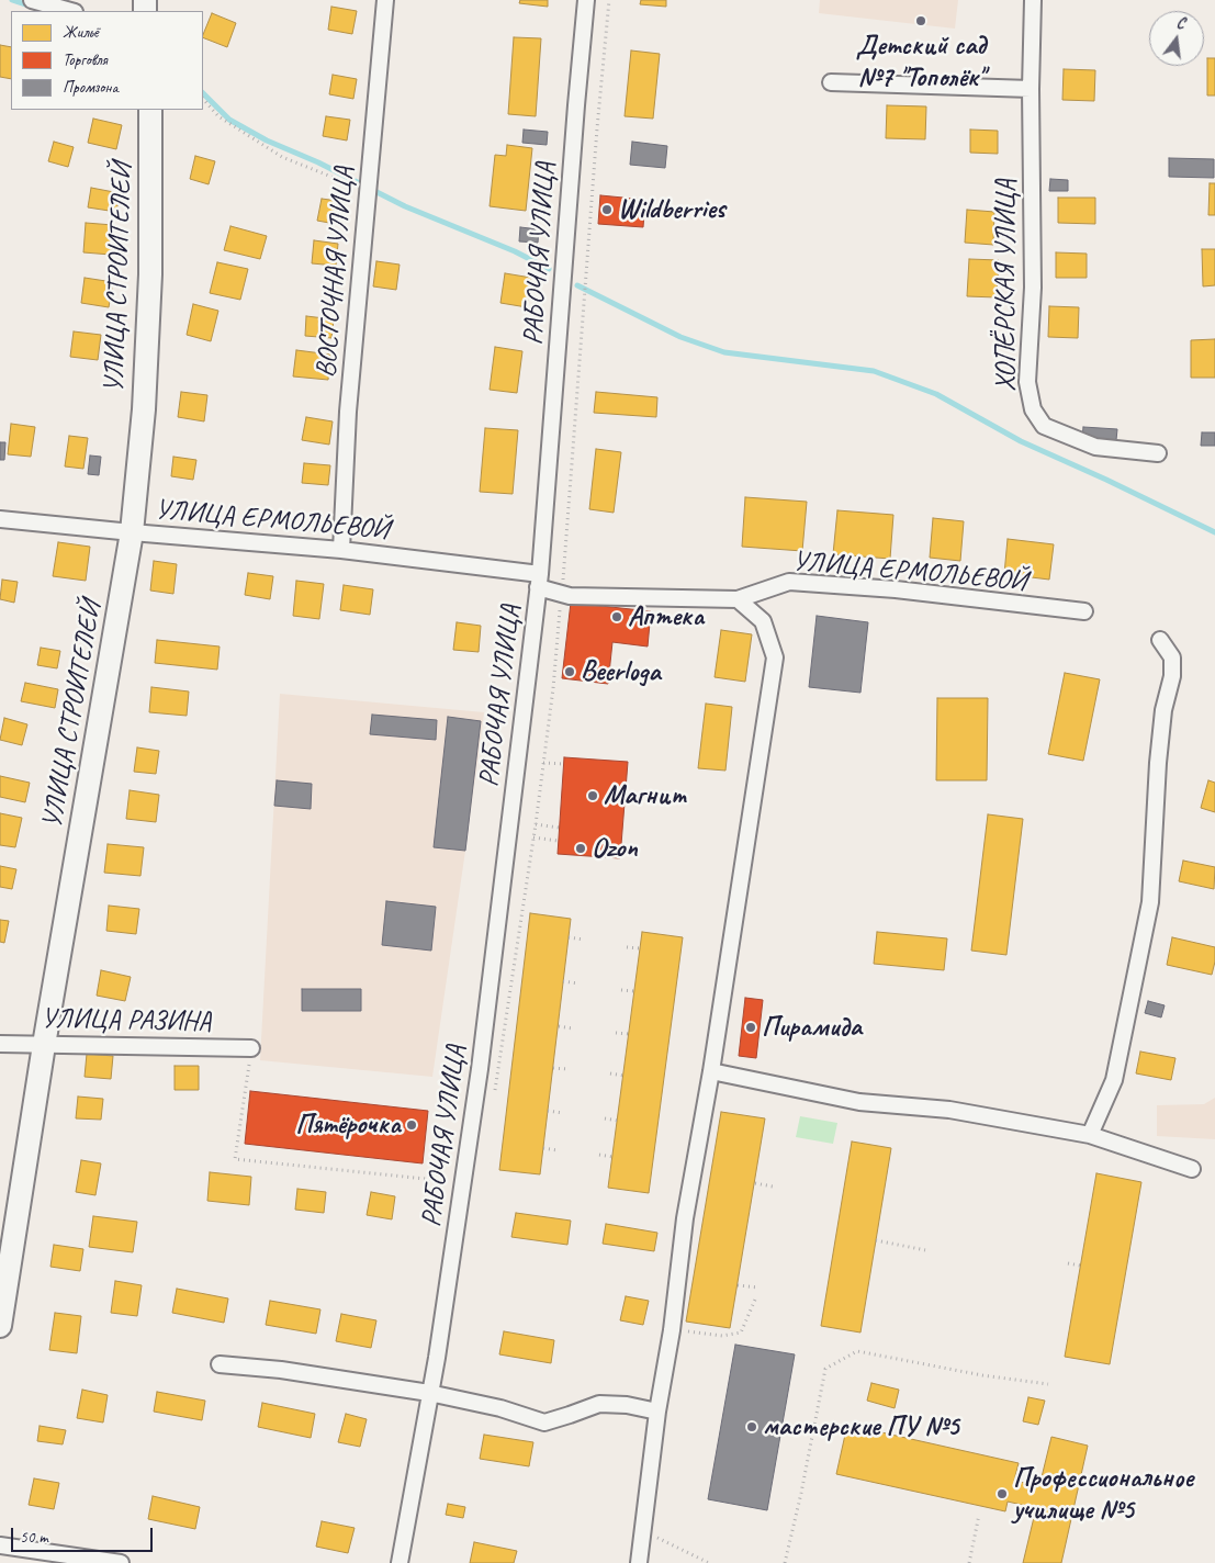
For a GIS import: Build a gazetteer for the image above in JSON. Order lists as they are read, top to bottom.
{
  "streets": {
    "street": [
      "РАБОЧАЯ УЛИЦА",
      "ВОСТОЧНАЯ УЛИЦА",
      "УЛИЦА СТРОИТЕЛЕЙ",
      "ХОПЁРСКАЯ УЛИЦА",
      "УЛИЦА ЕРМОЛЬЕВОЙ",
      "УЛИЦА РАЗИНА"
    ]
  },
  "crossings": [
    ["РАБОЧАЯ УЛИЦА", "УЛИЦА ЕРМОЛЬЕВОЙ"],
    ["ВОСТОЧНАЯ УЛИЦА", "УЛИЦА ЕРМОЛЬЕВОЙ"],
    ["УЛИЦА СТРОИТЕЛЕЙ", "УЛИЦА ЕРМОЛЬЕВОЙ"],
    ["УЛИЦА СТРОИТЕЛЕЙ", "УЛИЦА РАЗИНА"]
  ],
  "places": [
    "Детский сад №7 \"Тополёк\"",
    "Wildberries",
    "Аптека",
    "Beerloga",
    "Магнит",
    "Ozon",
    "Пирамида",
    "Пятёрочка",
    "мастерские ПУ №5",
    "Профессиональное училище №5"
  ],
  "legend": ["Жильё", "Торговля", "Промзона"],
  "scale_bar": "50 m",
  "north": "top"
}
